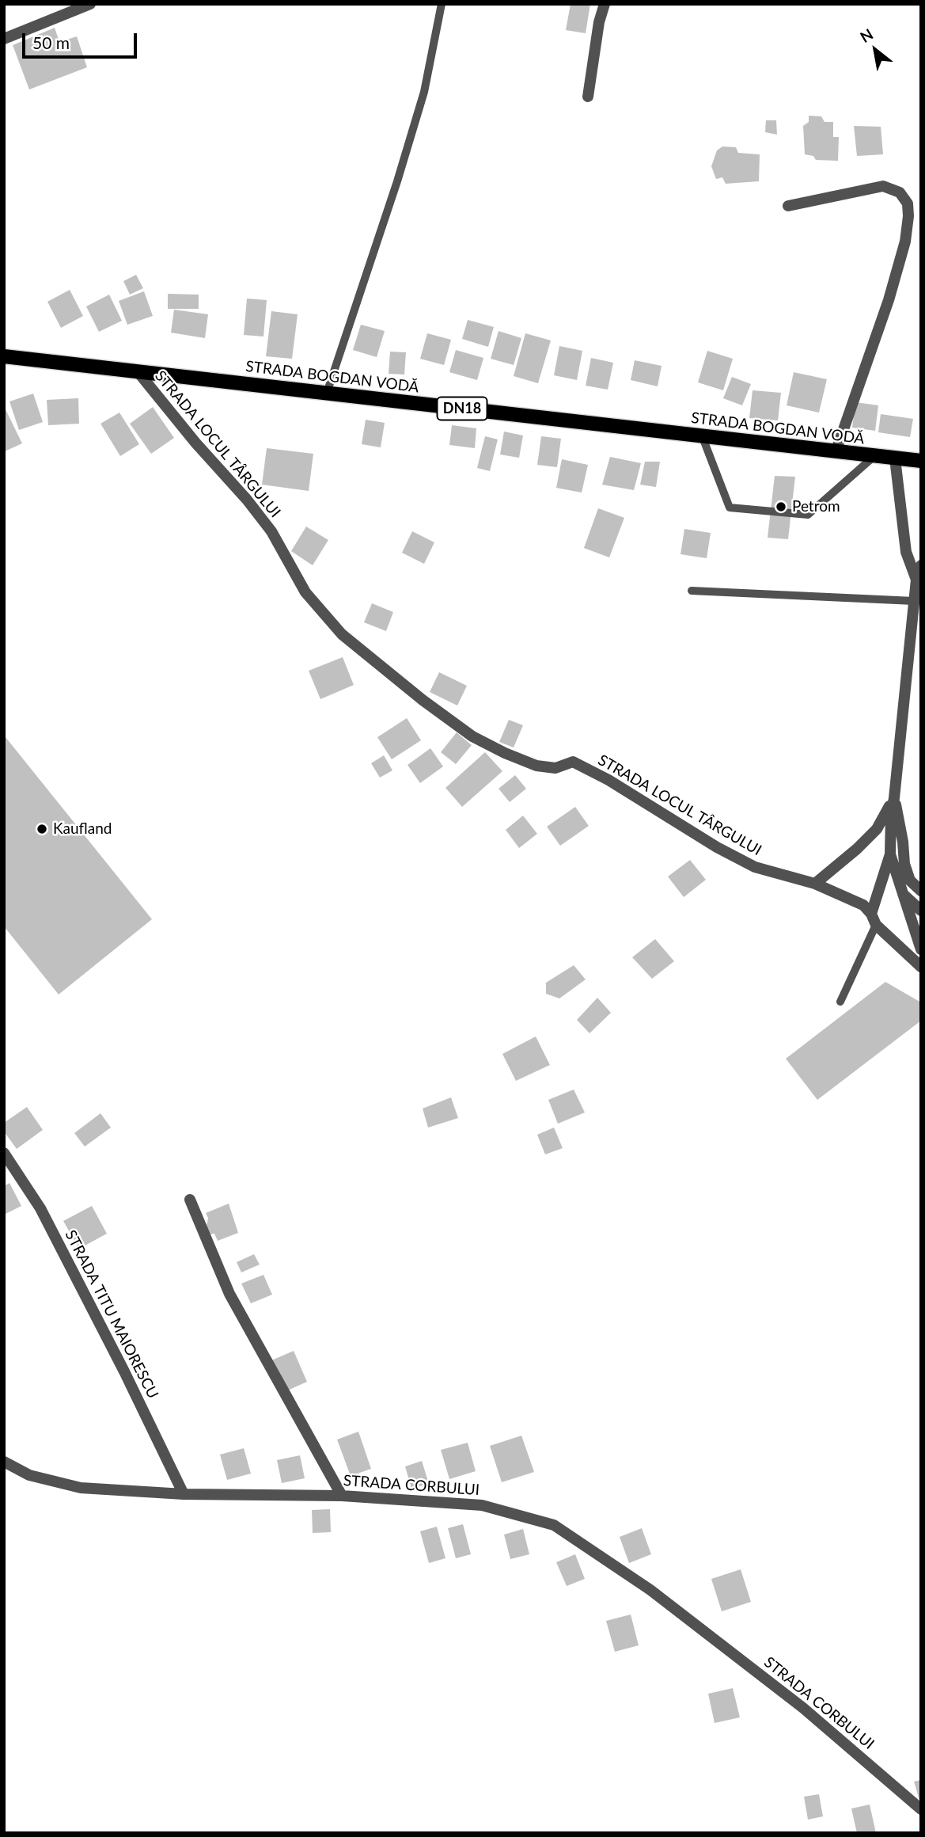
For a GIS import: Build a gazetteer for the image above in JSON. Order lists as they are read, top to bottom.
{
  "streets": {
    "main road": ["STRADA BOGDAN VODĂ", "DN18"],
    "street": ["STRADA LOCUL TÂRGULUI", "STRADA TITU MAIORESCU", "STRADA CORBULUI"]
  },
  "crossings": [
    ["STRADA BOGDAN VODĂ", "STRADA LOCUL TÂRGULUI"],
    ["STRADA TITU MAIORESCU", "STRADA CORBULUI"]
  ],
  "places": ["Petrom", "Kaufland"],
  "scale_bar": "50 m",
  "north": "top left"
}
